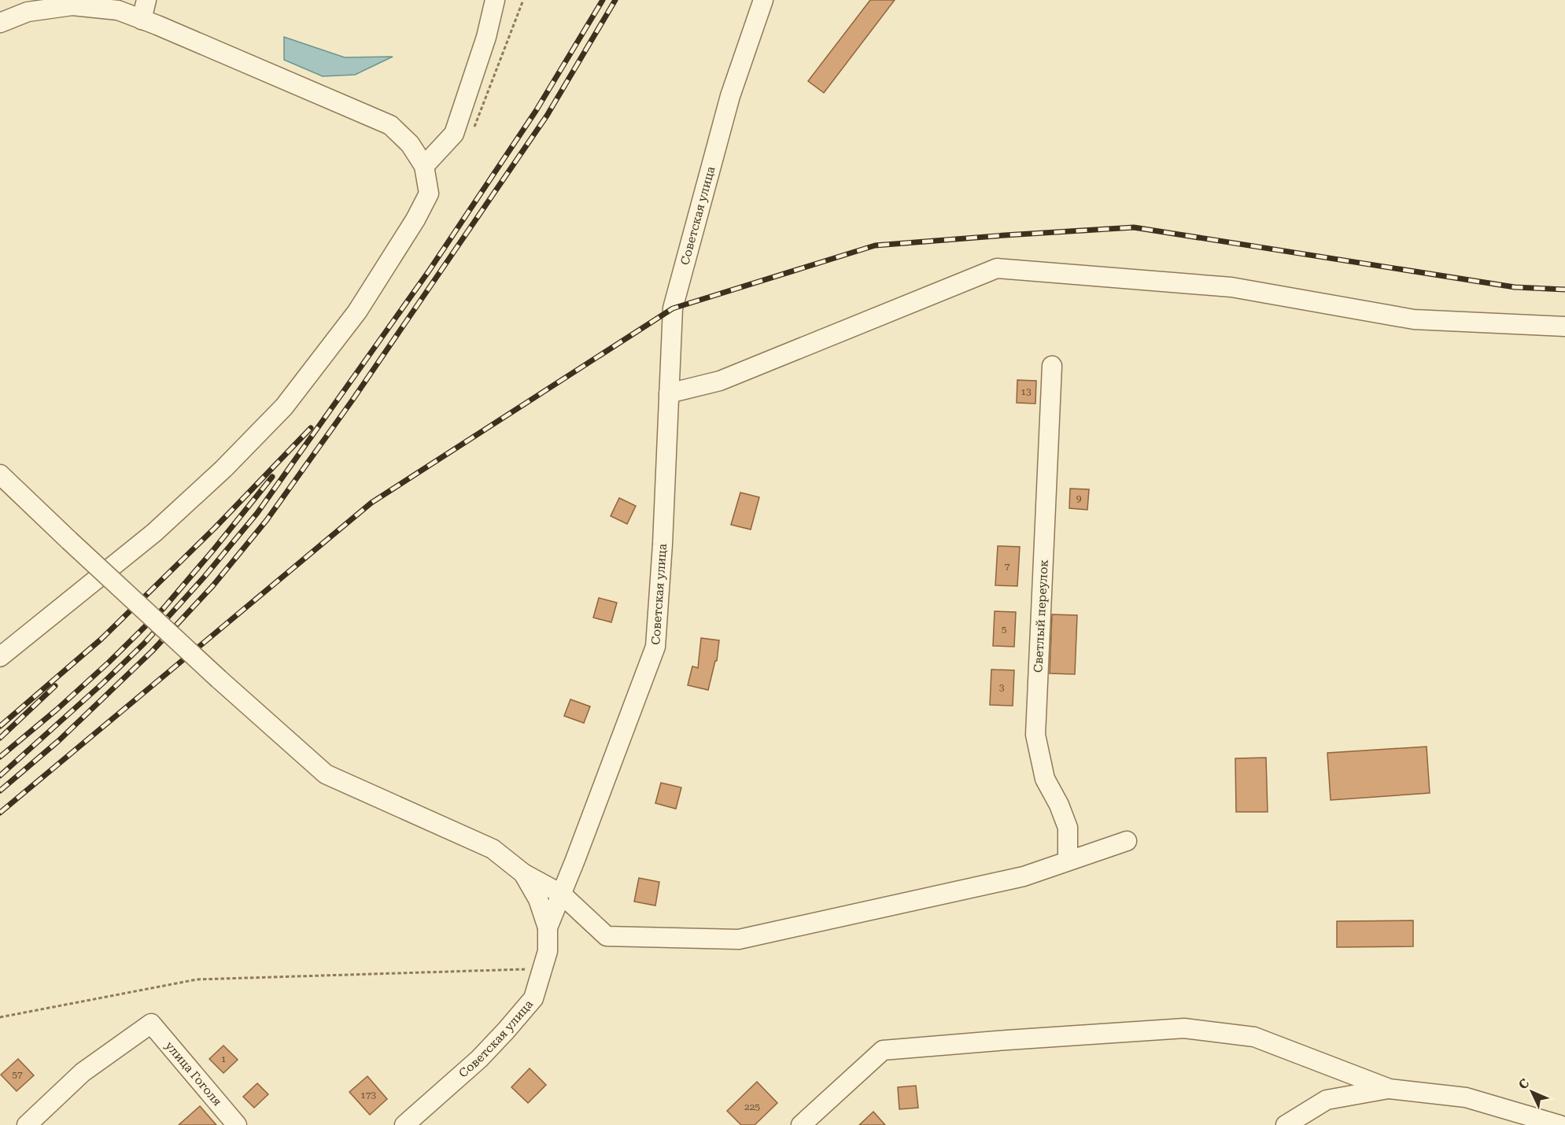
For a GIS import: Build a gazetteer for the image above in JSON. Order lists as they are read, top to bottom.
{
  "streets": {
    "street": ["Советская улица", "Светлый переулок", "улица Гоголя"]
  },
  "house_numbers": [
    "13",
    "9",
    "7",
    "5",
    "3",
    "1",
    "57",
    "173",
    "225"
  ],
  "north": "top left"
}
